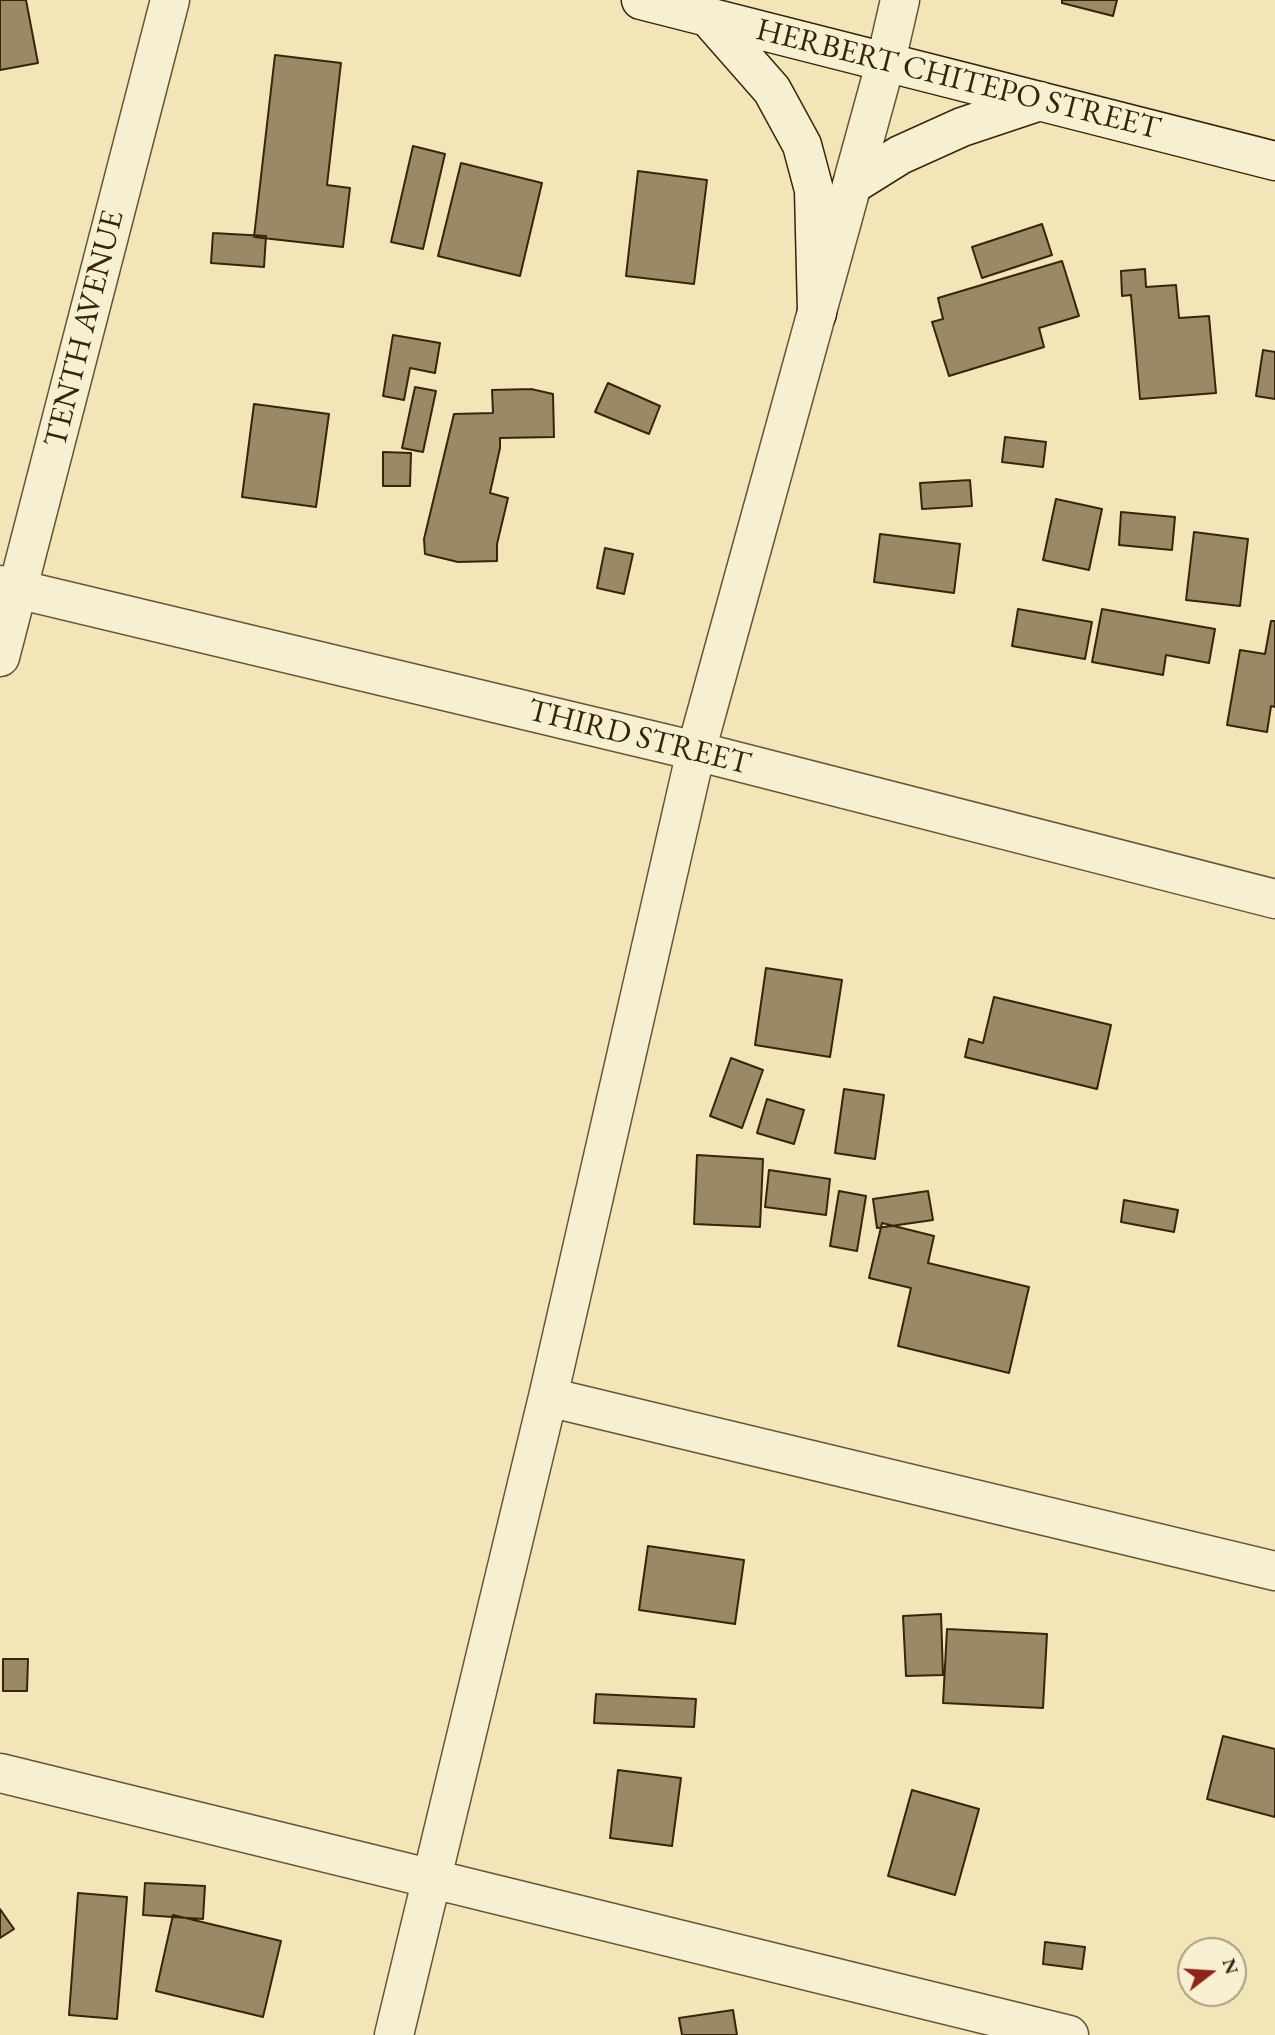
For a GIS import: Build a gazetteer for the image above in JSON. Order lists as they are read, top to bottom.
{
  "streets": {
    "street": ["HERBERT CHITEPO STREET", "TENTH AVENUE", "THIRD STREET"]
  },
  "crossings": [
    ["TENTH AVENUE", "THIRD STREET"]
  ],
  "north": "right"
}
